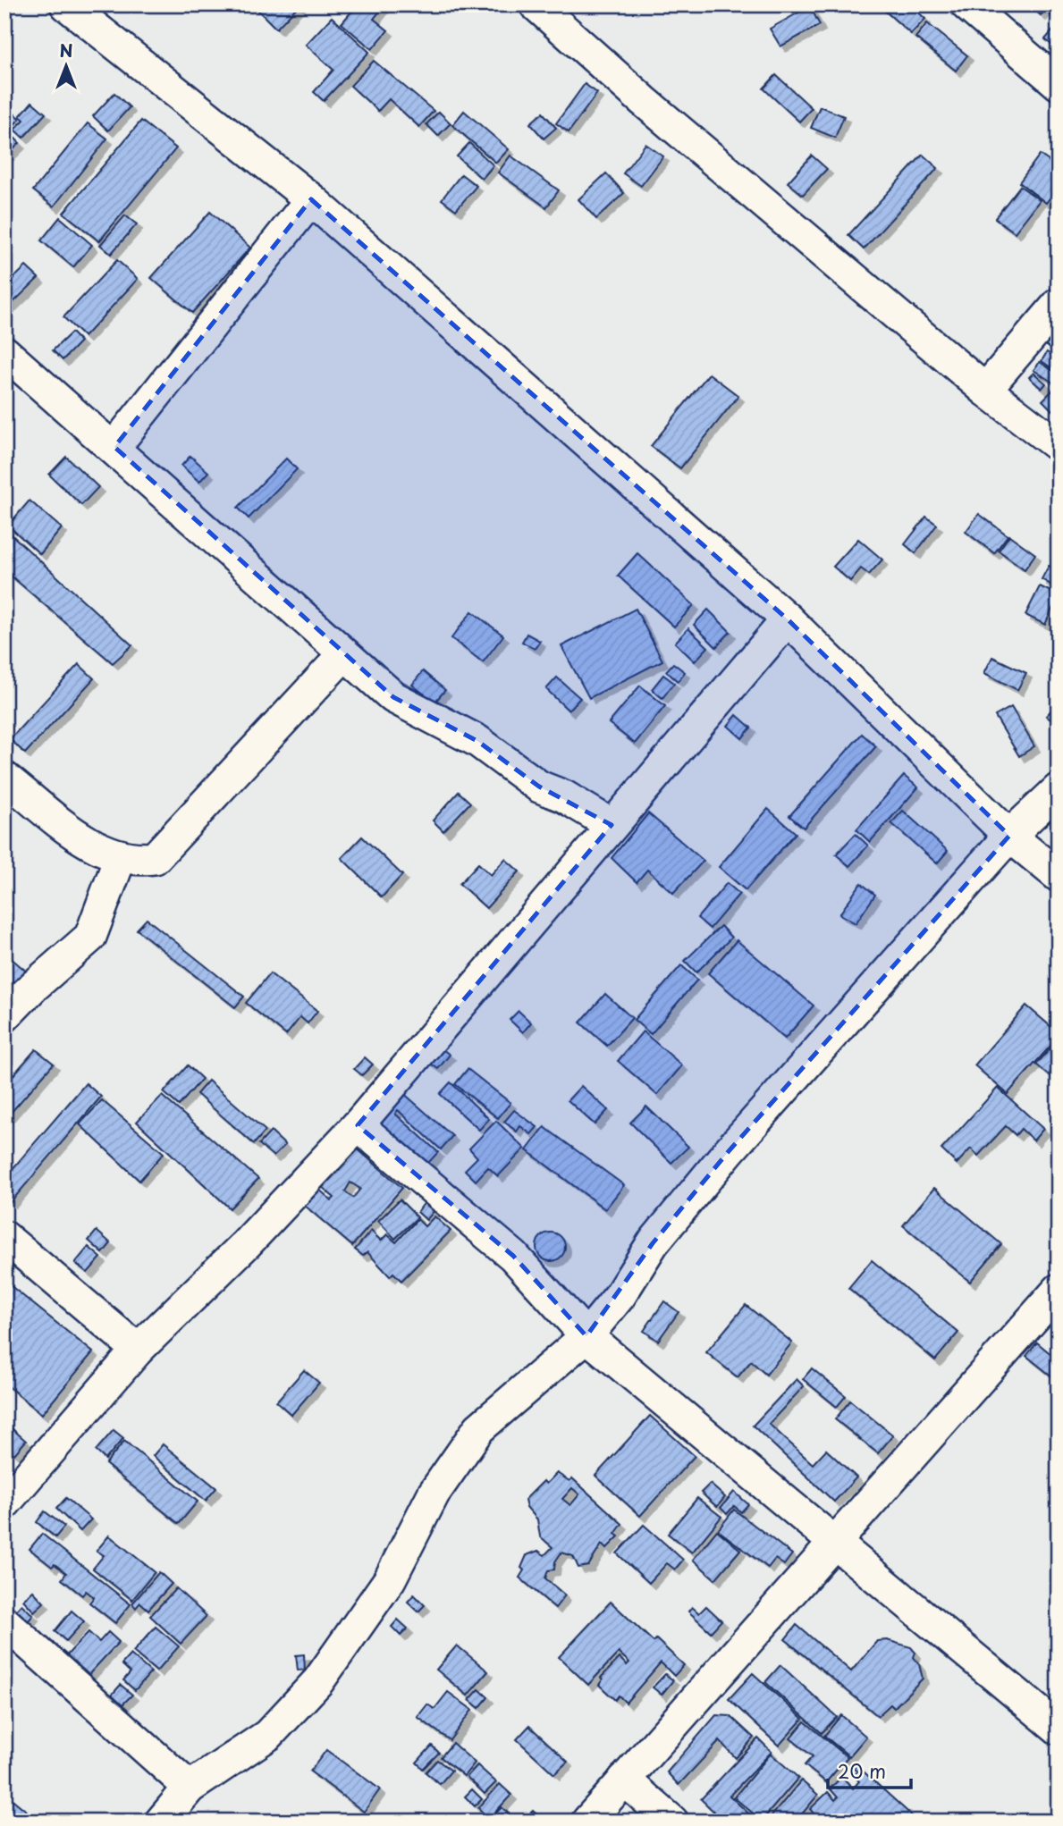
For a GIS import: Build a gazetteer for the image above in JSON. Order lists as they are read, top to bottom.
{
  "scale_bar": "20 m",
  "north": "top"
}
